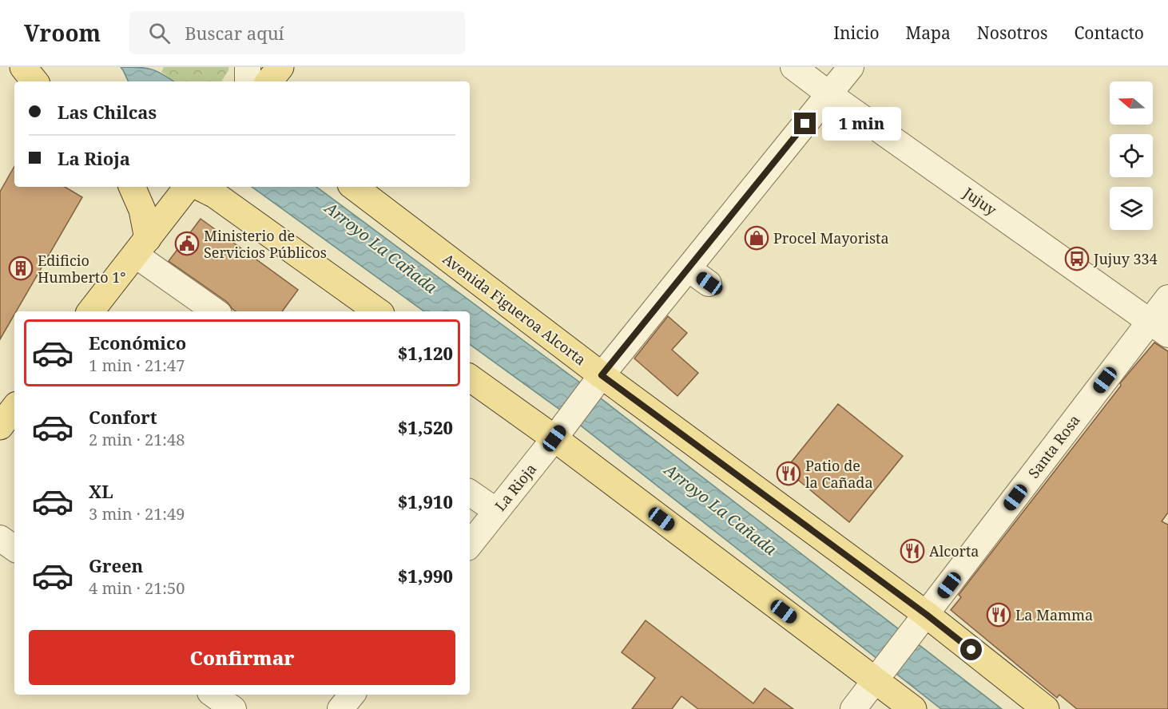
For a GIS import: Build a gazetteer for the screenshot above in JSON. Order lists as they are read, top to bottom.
{
  "streets": {
    "main road": ["Avenida Figueroa Alcorta"],
    "street": ["Jujuy", "Santa Rosa", "La Rioja"]
  },
  "crossings": [
    ["Jujuy", "Santa Rosa"],
    ["Jujuy", "La Rioja"],
    ["Avenida Figueroa Alcorta", "Santa Rosa"],
    ["Avenida Figueroa Alcorta", "La Rioja"]
  ],
  "water": ["Arroyo La Cañada"],
  "places": {
    "shop": ["Procel Mayorista"],
    "public building": ["Ministerio de Servicios Públicos"],
    "bus stop": ["Jujuy 334"],
    "building": ["Edificio Humberto 1°"],
    "restaurant": ["Patio de la Cañada", "Alcorta", "La Mamma"]
  },
  "north": "left",
  "page": {
    "header": "Vroom",
    "search": "Buscar aquí",
    "nav": [
      "Inicio",
      "Mapa",
      "Nosotros",
      "Contacto"
    ],
    "banner": ["Las Chilcas", "La Rioja"],
    "bubble": "1 min",
    "list": [
      {
        "name": "Económico",
        "note": "1 min · 21:47",
        "value": "$1,120"
      },
      {
        "name": "Confort",
        "note": "2 min · 21:48",
        "value": "$1,520"
      },
      {
        "name": "XL",
        "note": "3 min · 21:49",
        "value": "$1,910"
      },
      {
        "name": "Green",
        "note": "4 min · 21:50",
        "value": "$1,990"
      }
    ],
    "buttons": "Confirmar"
  }
}
